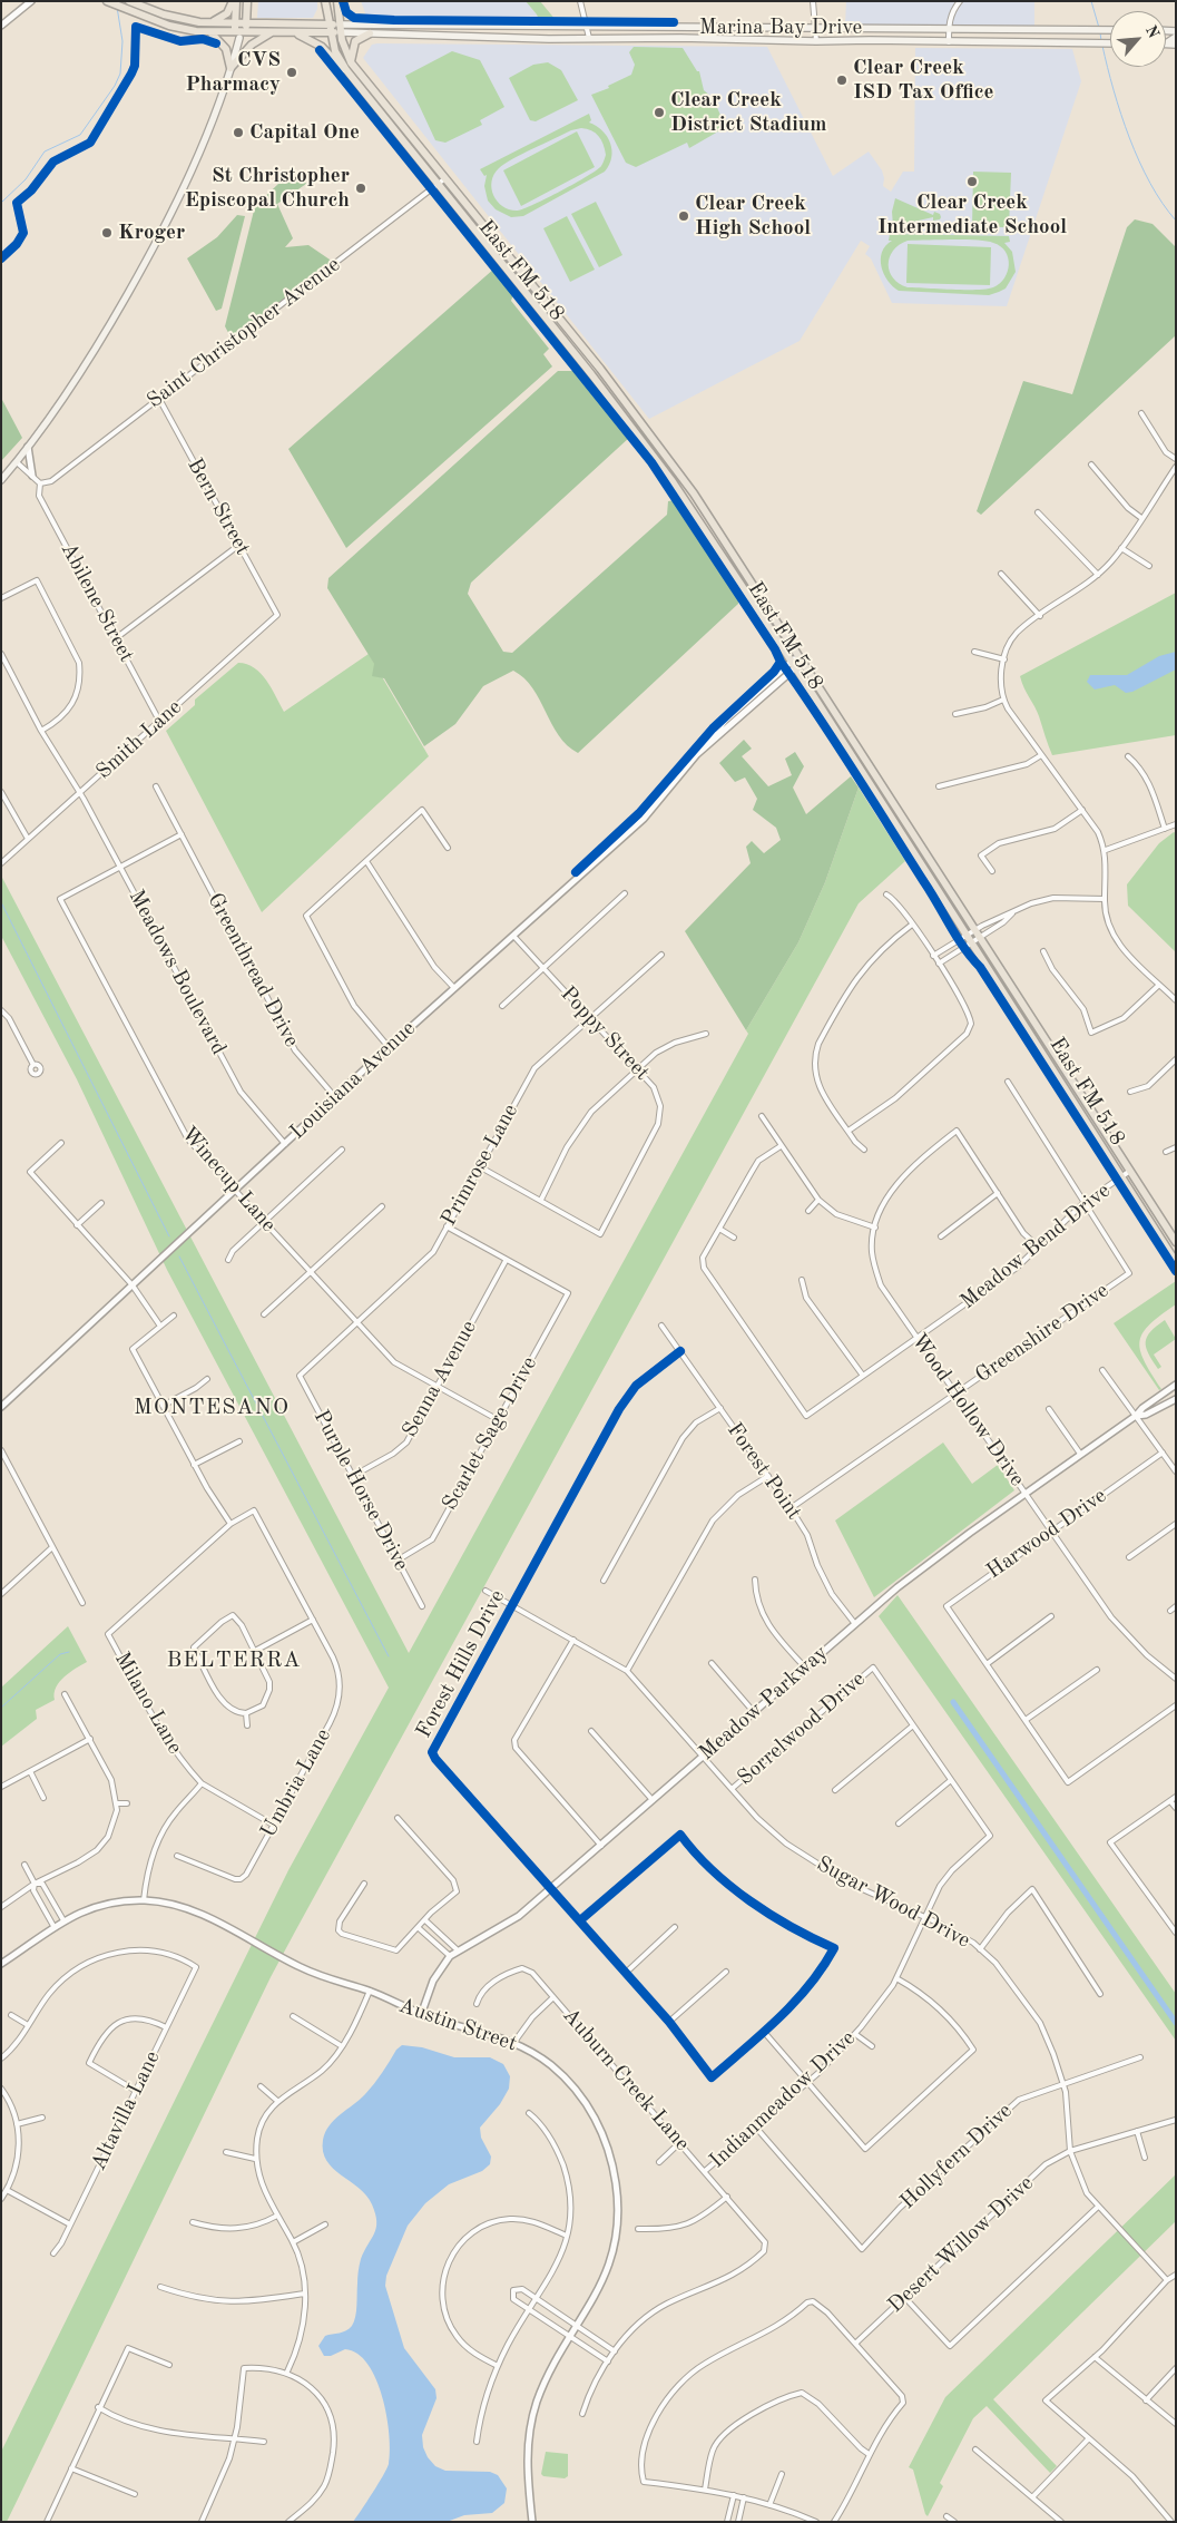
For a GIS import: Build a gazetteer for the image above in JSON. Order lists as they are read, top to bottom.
{
  "streets": {
    "main road": ["Marina Bay Drive", "East FM 518"],
    "street": [
      "Saint Christopher Avenue",
      "Bern Street",
      "Abilene Street",
      "Smith Lane",
      "Greenthread Drive",
      "Meadows Boulevard",
      "Poppy Street",
      "Louisiana Avenue",
      "Primrose Lane",
      "Winecup Lane",
      "Meadow Bend Drive",
      "Greenshire Drive",
      "Senna Avenue",
      "Wood Hollow Drive",
      "Scarlet Sage Drive",
      "Forest Point",
      "Purple Horse Drive",
      "Harwood Drive",
      "Forest Hills Drive",
      "Milano Lane",
      "Meadow Parkway",
      "Sorrelwood Drive",
      "Umbria Lane",
      "Sugar Wood Drive",
      "Austin Street",
      "Auburn Creek Lane",
      "Indianmeadow Drive",
      "Altavilla Lane",
      "Hollyfern Drive",
      "Desert Willow Drive"
    ]
  },
  "crossings": [
    ["Marina Bay Drive", "East FM 518"],
    ["East FM 518", "Saint Christopher Avenue"],
    ["East FM 518", "Louisiana Avenue"],
    ["East FM 518", "Meadow Bend Drive"],
    ["Saint Christopher Avenue", "Bern Street"],
    ["Saint Christopher Avenue", "Abilene Street"],
    ["Bern Street", "Smith Lane"],
    ["Abilene Street", "Smith Lane"],
    ["Smith Lane", "Meadows Boulevard"],
    ["Greenthread Drive", "Louisiana Avenue"],
    ["Meadows Boulevard", "Louisiana Avenue"],
    ["Meadows Boulevard", "Winecup Lane"],
    ["Poppy Street", "Louisiana Avenue"],
    ["Poppy Street", "Primrose Lane"],
    ["Louisiana Avenue", "Winecup Lane"],
    ["Primrose Lane", "Winecup Lane"],
    ["Primrose Lane", "Purple Horse Drive"],
    ["Winecup Lane", "Senna Avenue"],
    ["Winecup Lane", "Scarlet Sage Drive"],
    ["Meadow Bend Drive", "Greenshire Drive"],
    ["Meadow Bend Drive", "Wood Hollow Drive"],
    ["Greenshire Drive", "Wood Hollow Drive"],
    ["Greenshire Drive", "Forest Point"],
    ["Senna Avenue", "Scarlet Sage Drive"],
    ["Senna Avenue", "Purple Horse Drive"],
    ["Wood Hollow Drive", "Harwood Drive"],
    ["Wood Hollow Drive", "Meadow Parkway"],
    ["Scarlet Sage Drive", "Purple Horse Drive"],
    ["Forest Point", "Forest Hills Drive"],
    ["Forest Point", "Meadow Parkway"],
    ["Forest Hills Drive", "Meadow Parkway"],
    ["Forest Hills Drive", "Sugar Wood Drive"],
    ["Milano Lane", "Umbria Lane"],
    ["Meadow Parkway", "Sugar Wood Drive"],
    ["Meadow Parkway", "Austin Street"],
    ["Sorrelwood Drive", "Sugar Wood Drive"],
    ["Sugar Wood Drive", "Indianmeadow Drive"],
    ["Sugar Wood Drive", "Hollyfern Drive"],
    ["Sugar Wood Drive", "Desert Willow Drive"],
    ["Auburn Creek Lane", "Indianmeadow Drive"],
    ["Indianmeadow Drive", "Hollyfern Drive"]
  ],
  "districts": ["MONTESANO", "BELTERRA"],
  "places": [
    "CVS Pharmacy",
    "Clear Creek ISD Tax Office",
    "Clear Creek District Stadium",
    "Capital One",
    "Clear Creek Intermediate School",
    "St Christopher Episcopal Church",
    "Clear Creek High School",
    "Kroger"
  ],
  "north": "top right"
}
